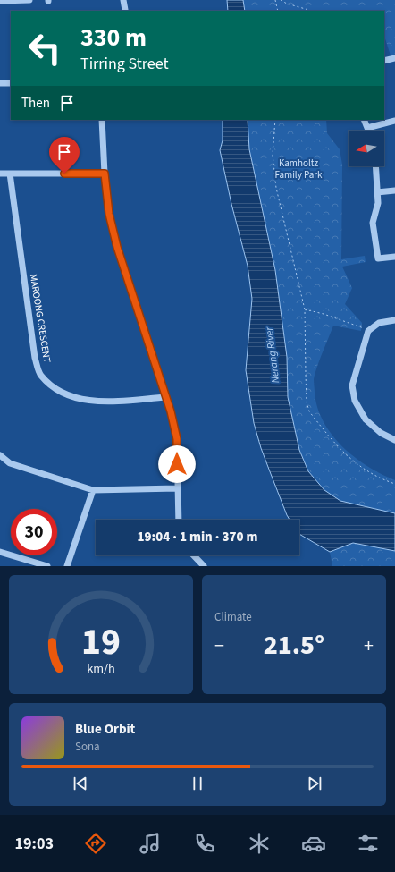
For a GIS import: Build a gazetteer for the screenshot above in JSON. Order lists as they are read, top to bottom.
{
  "streets": {
    "street": ["MAROONG CRESCENT"]
  },
  "water": ["Nerang River"],
  "parks": ["Kamholtz Family Park"],
  "north": "left",
  "page": {
    "turn": ["330 m", "Tirring Street"],
    "then": "Then",
    "limit": "30",
    "trip": "19:04 · 1 min · 370 m",
    "tile": "Climate",
    "heat": ["−", "21.5°", "+"],
    "song": ["Blue Orbit", "Sona"],
    "tabs": "19:03",
    "gauge": ["19", "km/h"]
  }
}
